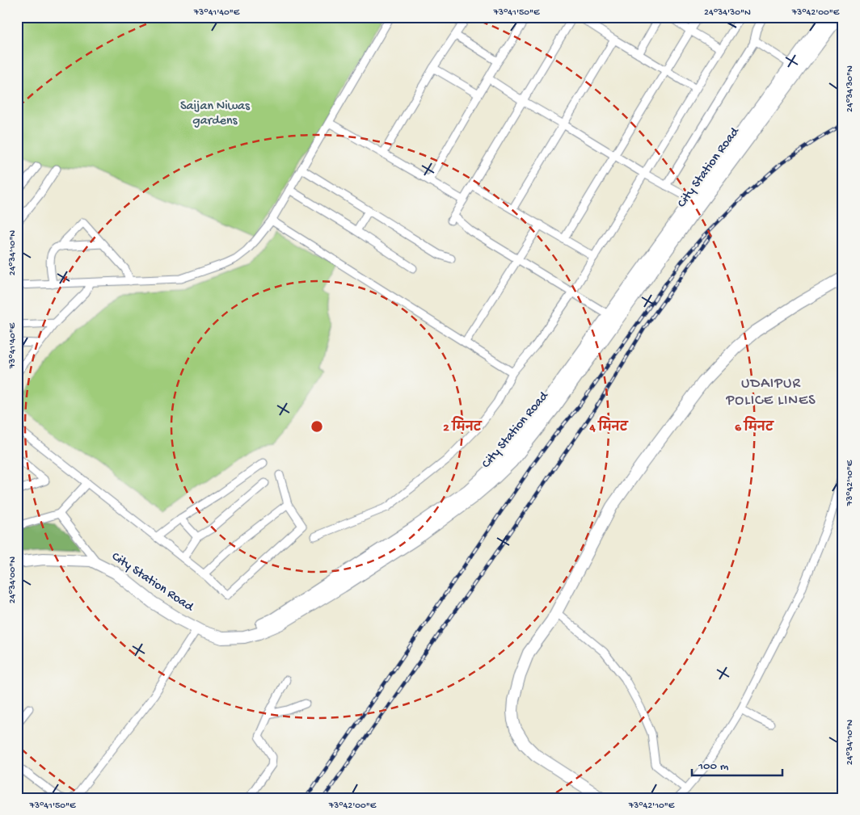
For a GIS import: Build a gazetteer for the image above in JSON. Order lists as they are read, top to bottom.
{
  "streets": {
    "main road": ["City Station Road"]
  },
  "districts": ["UDAIPUR POLICE LINES"],
  "parks": ["Saijan Niwas gardens"],
  "scale_bar": "100 m",
  "coordinates": [
    "73°41'40\"E",
    "73°41'50\"E",
    "24°34'30\"N",
    "73°42'00\"E",
    "24°34'10\"N",
    "73°42'10\"E",
    "24°34'00\"N"
  ],
  "rings": ["2 मिनट", "4 मिनट", "6 मिनट"]
}
